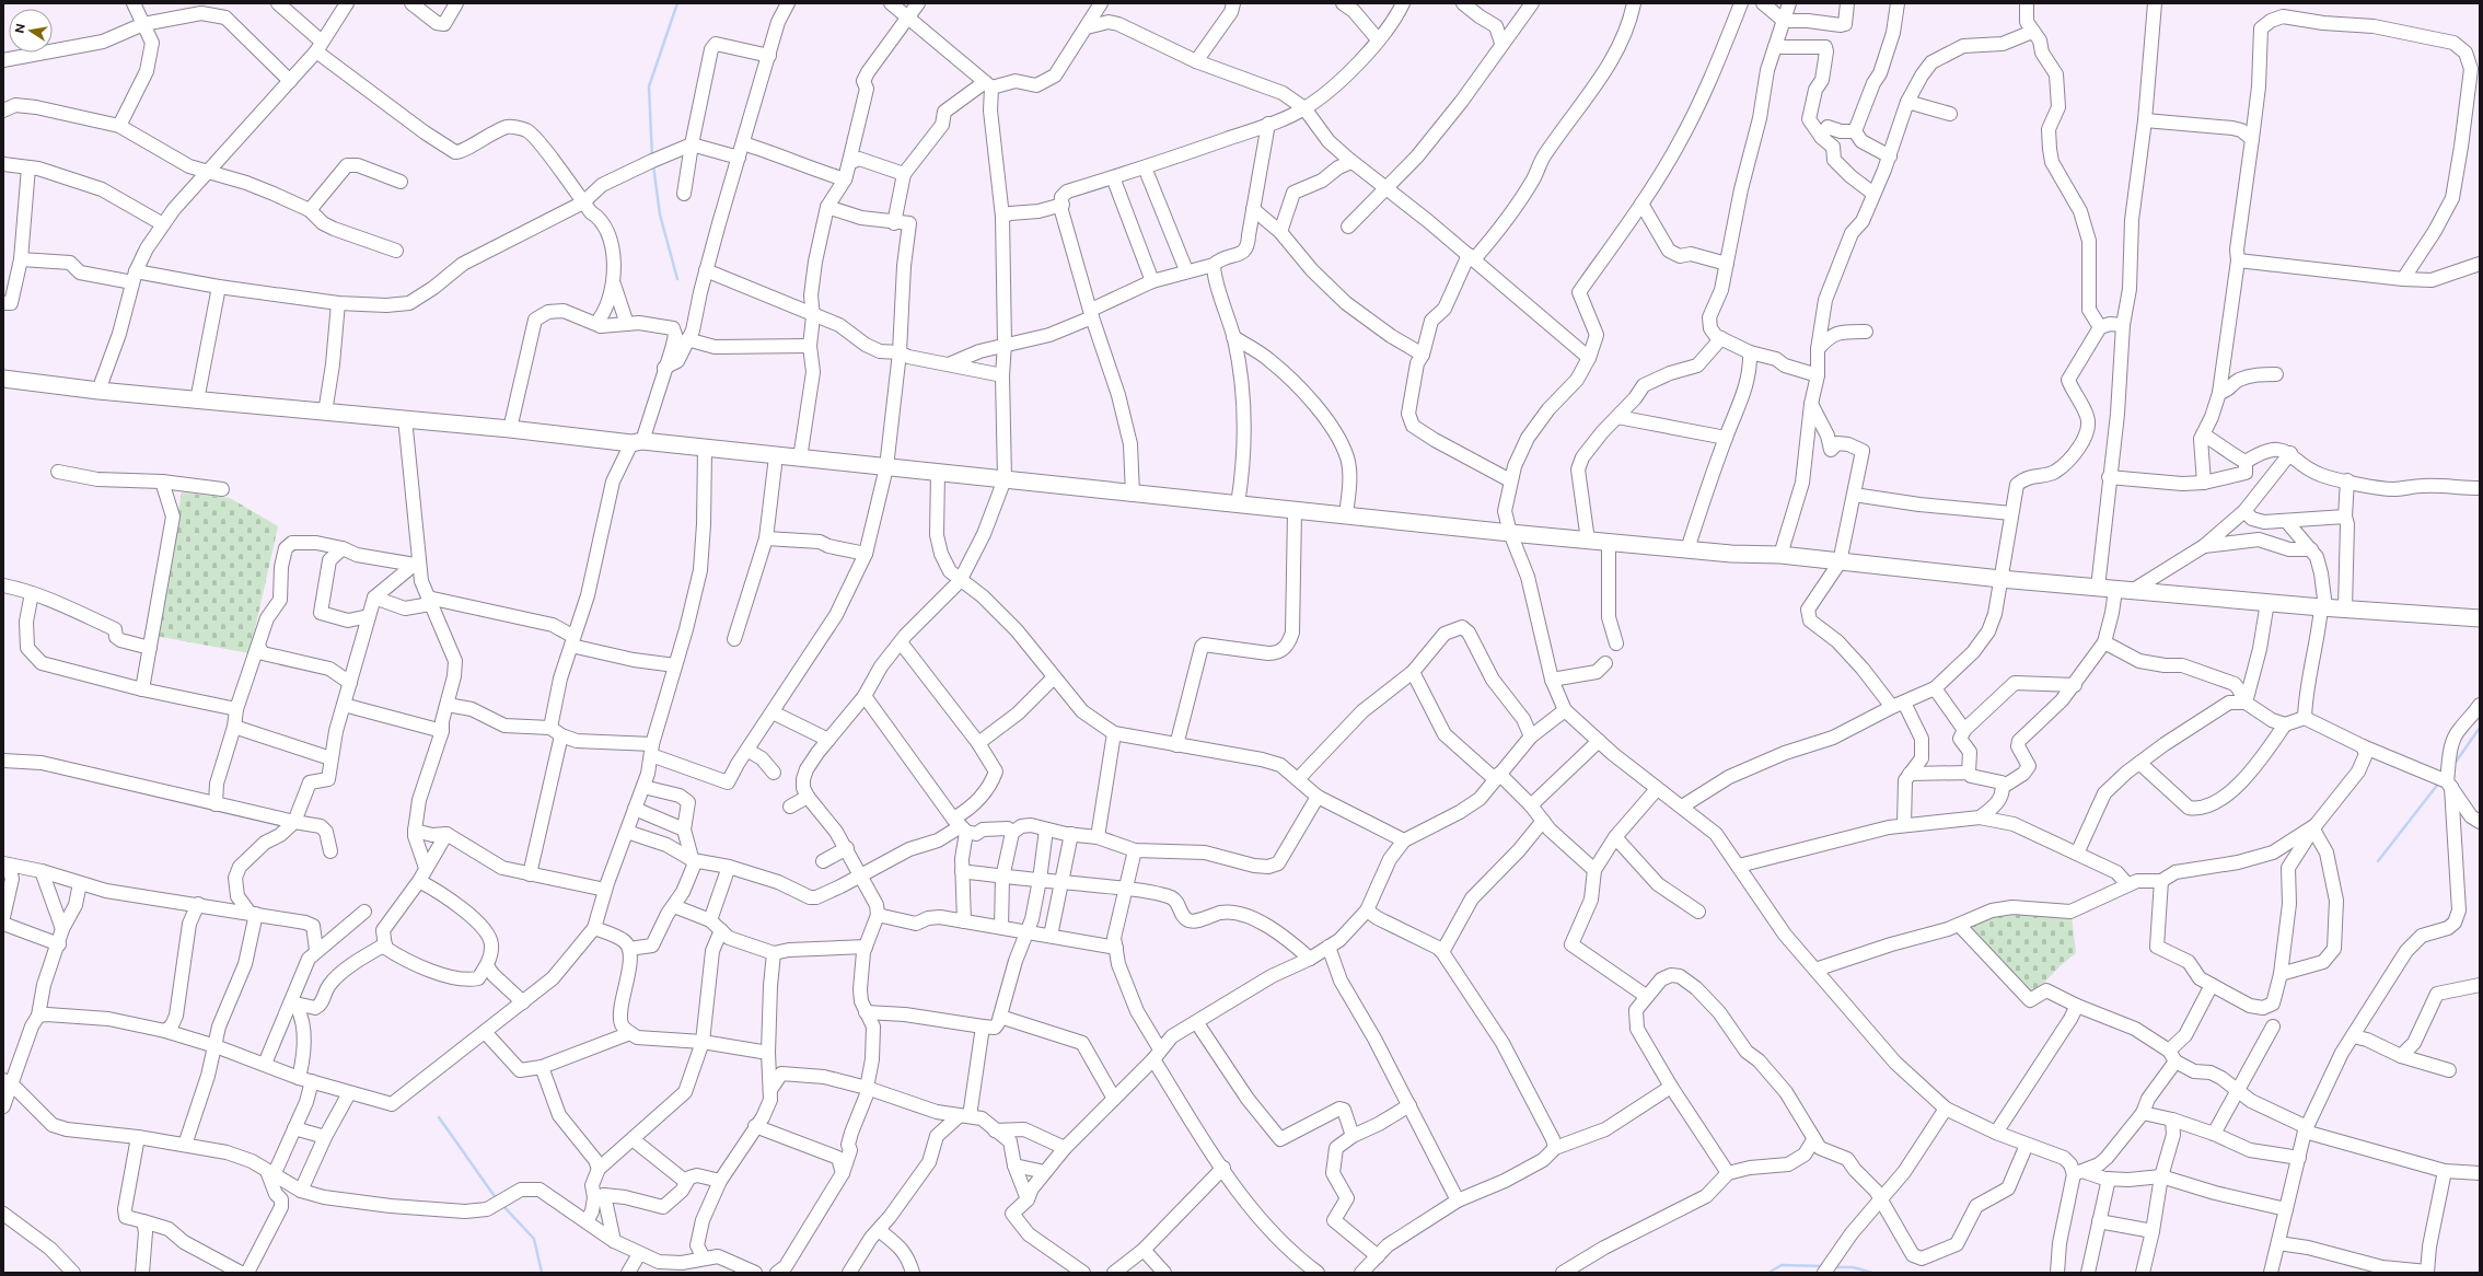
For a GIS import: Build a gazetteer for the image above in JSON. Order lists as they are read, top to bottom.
{
  "north": "left"
}
